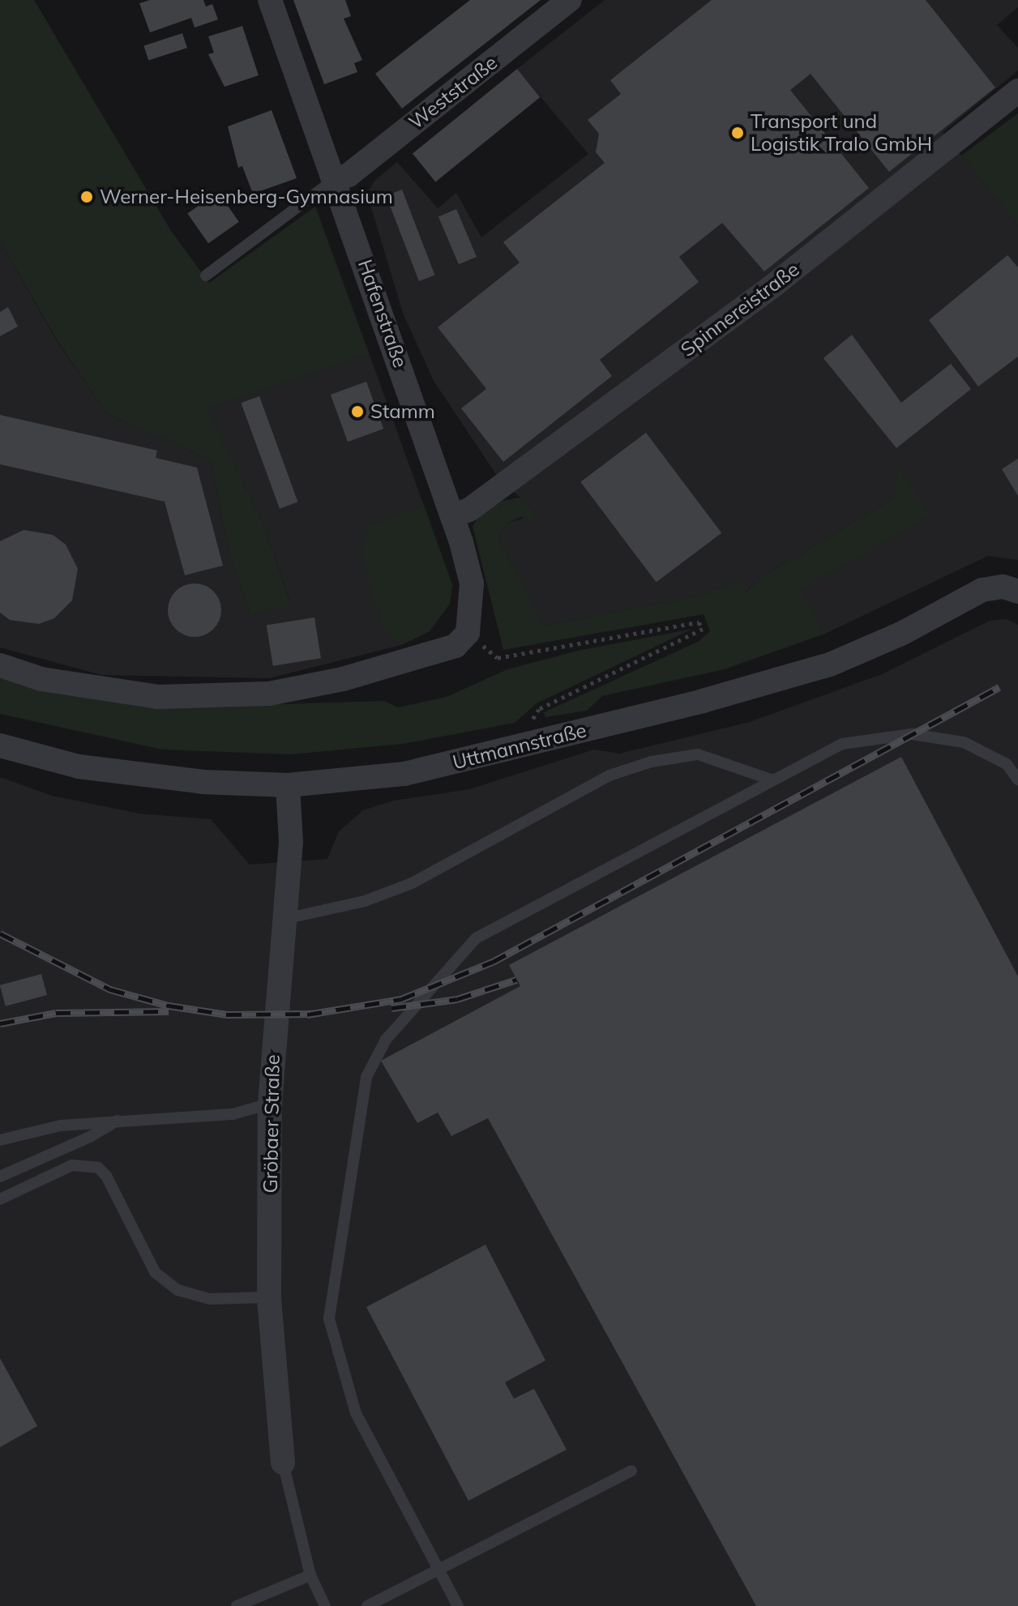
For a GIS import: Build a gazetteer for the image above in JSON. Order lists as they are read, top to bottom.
{
  "streets": {
    "street": [
      "Weststraße",
      "Spinnereistraße",
      "Hafenstraße",
      "Uttmannstraße",
      "Gröbaer Straße"
    ]
  },
  "crossings": [
    ["Weststraße", "Hafenstraße"],
    ["Spinnereistraße", "Hafenstraße"],
    ["Uttmannstraße", "Gröbaer Straße"]
  ],
  "places": ["Transport und Logistik Tralo GmbH", "Werner-Heisenberg-Gymnasium", "Stamm"]
}
